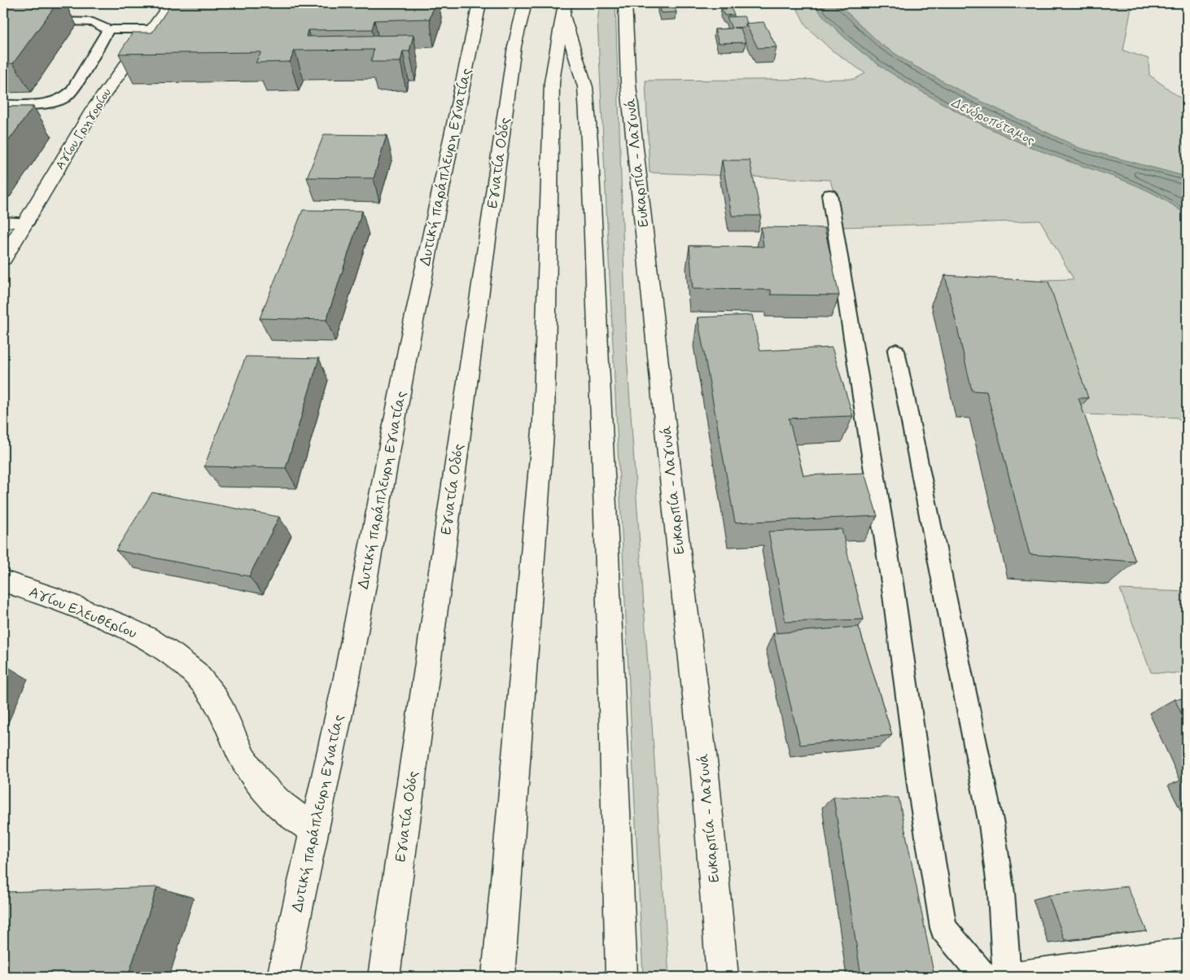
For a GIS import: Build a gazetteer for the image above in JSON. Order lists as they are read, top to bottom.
{
  "streets": {
    "main road": [
      "Αγίου Γρηγορίου",
      "Εγνατία Οδός",
      "Ευκαρπία - Λαγυνά",
      "Δυτική παράπλευρη Εγνατίας",
      "Αγίου Ελευθερίου"
    ]
  },
  "crossings": [
    ["Δυτική παράπλευρη Εγνατίας", "Αγίου Ελευθερίου"]
  ],
  "water": ["Δενδροπόταμος"]
}
